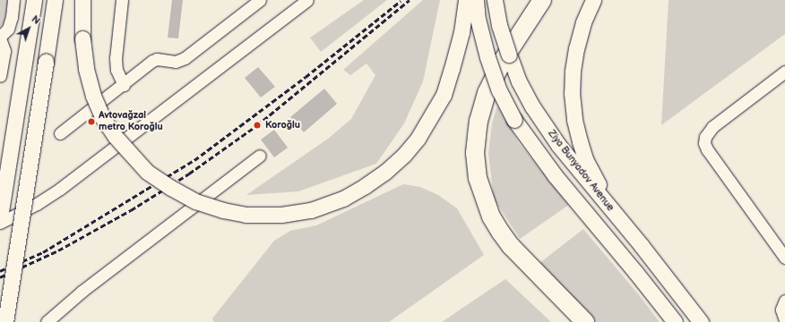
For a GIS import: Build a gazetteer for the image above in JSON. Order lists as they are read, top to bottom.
{
  "streets": {
    "main road": ["Ziya Bunyadov Avenue"]
  },
  "places": ["Avtovağzal metro Koroğlu", "Koroğlu"],
  "north": "top right"
}
